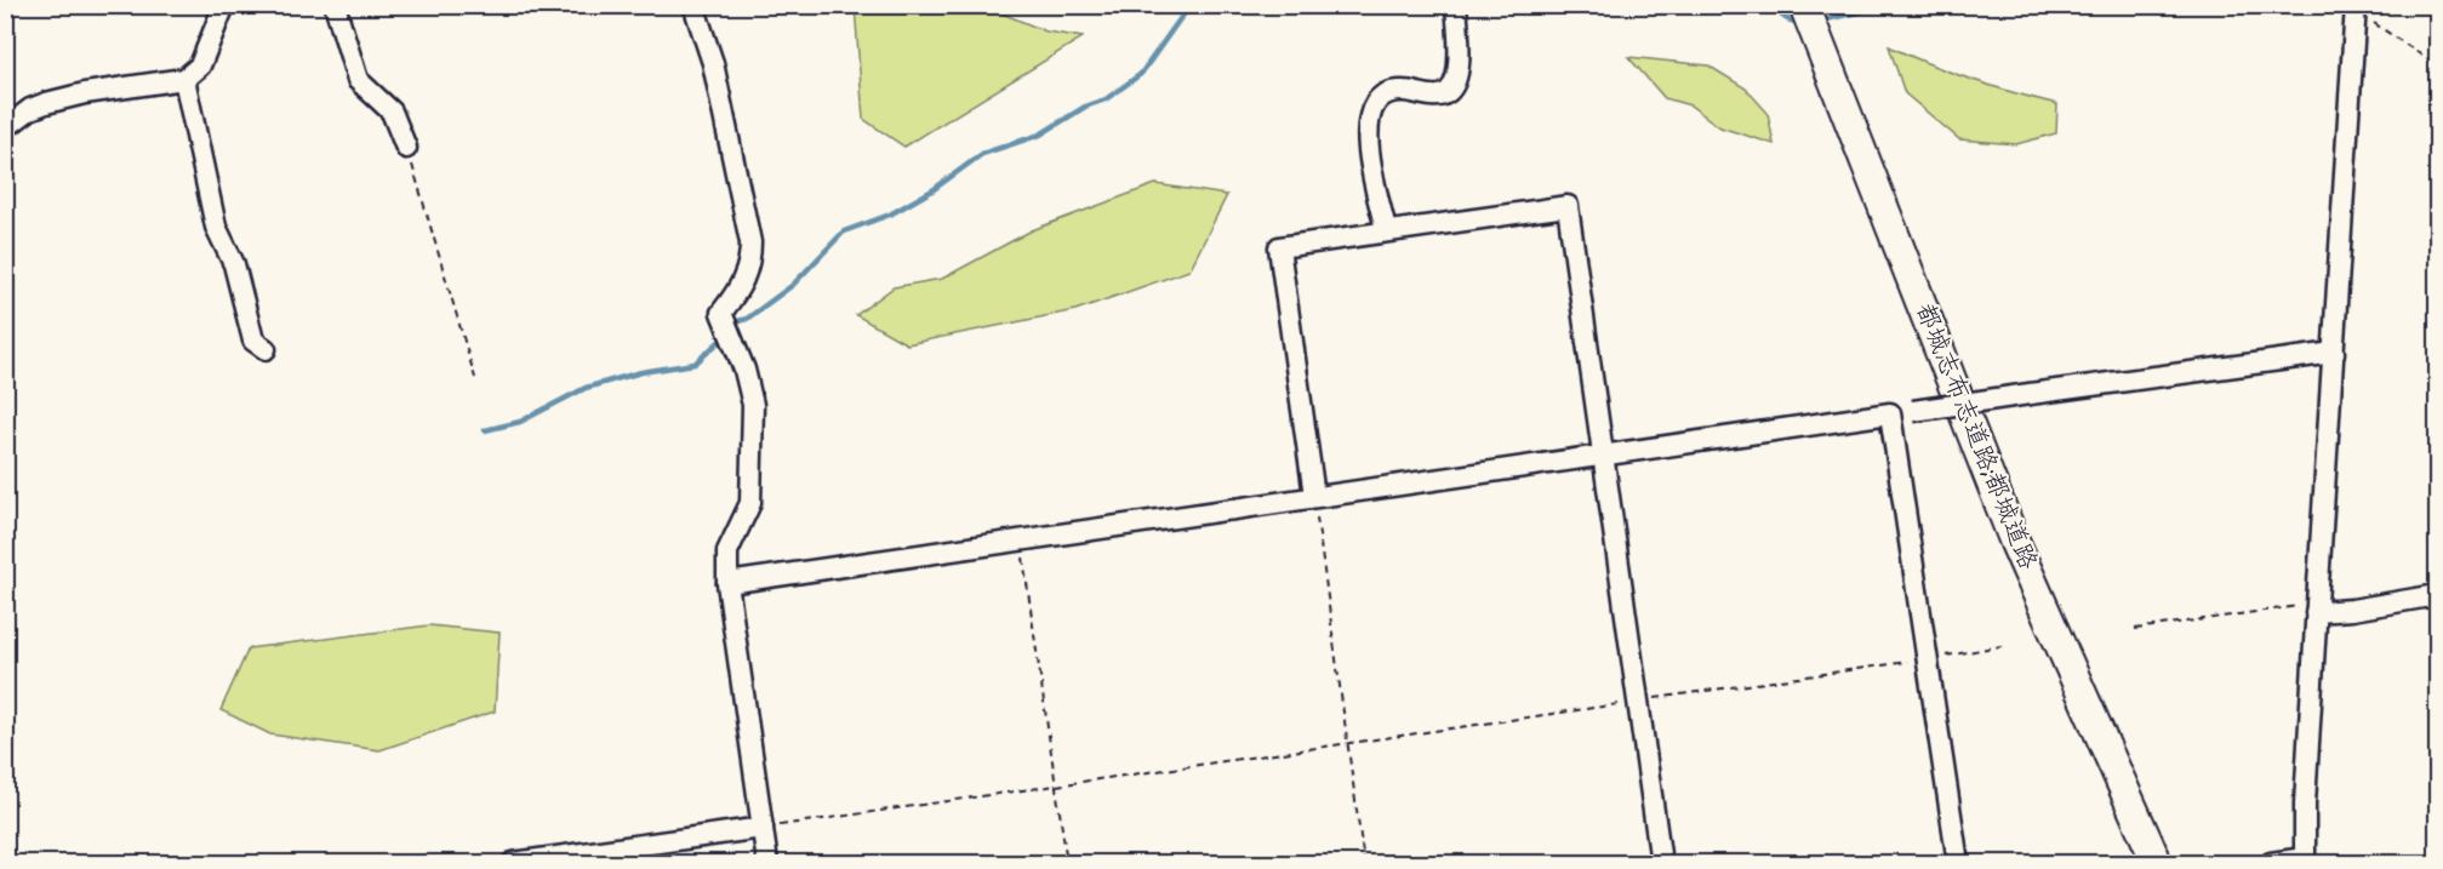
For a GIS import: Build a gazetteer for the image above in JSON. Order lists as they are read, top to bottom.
{
  "streets": {
    "highway": ["都城志布志道路;都城道路"]
  }
}
